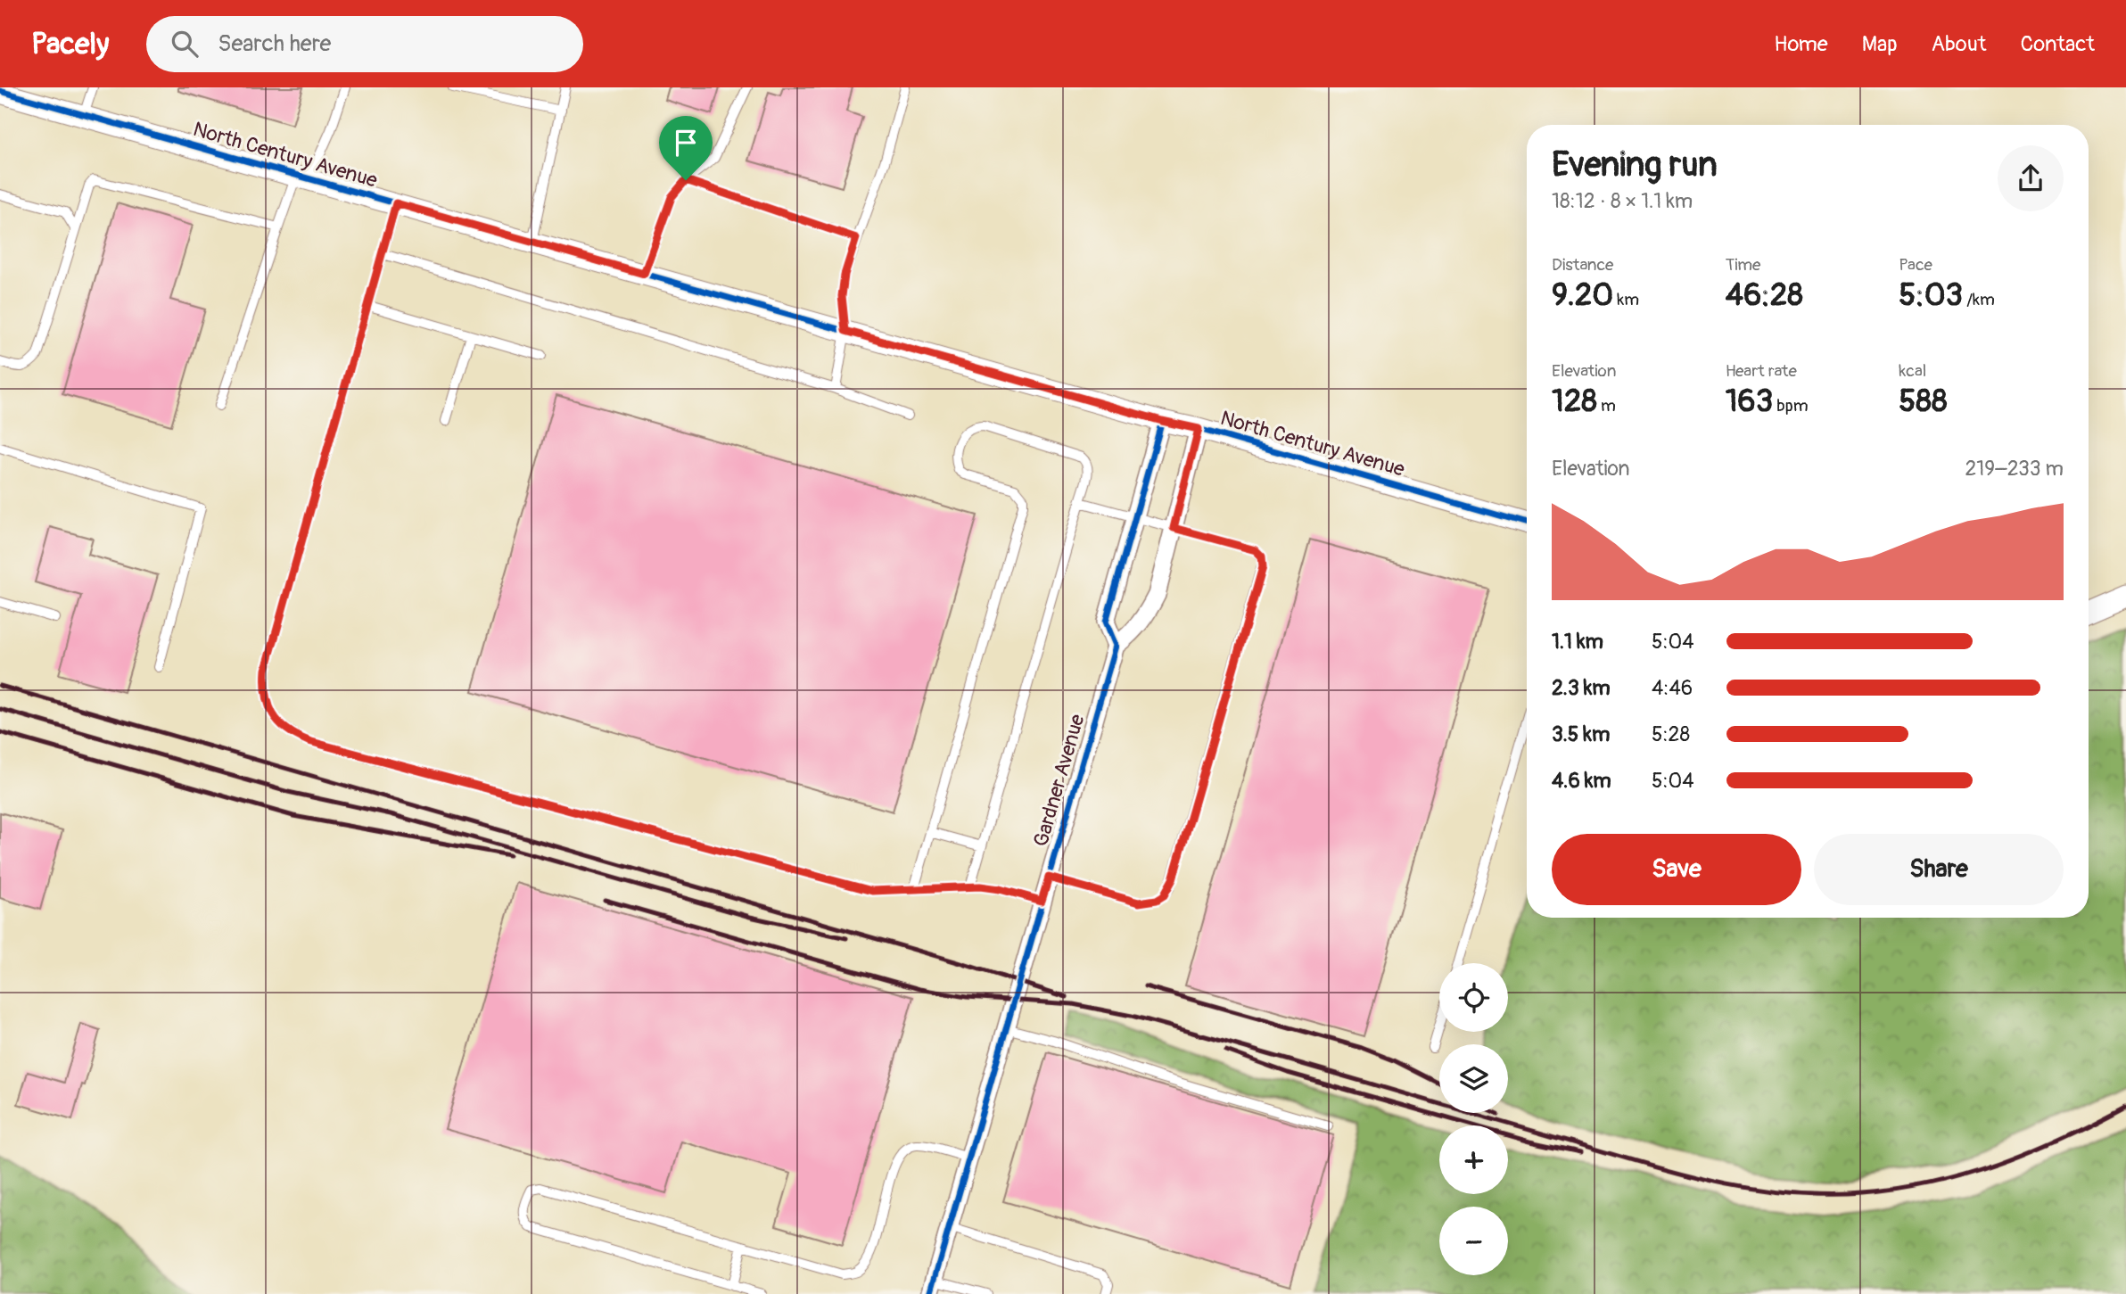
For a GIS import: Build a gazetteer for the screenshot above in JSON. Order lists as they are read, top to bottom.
{
  "streets": {
    "street": ["North Century Avenue", "Gardner Avenue"]
  },
  "page": {
    "header": "Pacely",
    "search": "Search here",
    "nav": [
      "Home",
      "Map",
      "About",
      "Contact"
    ],
    "heading": ["Evening run", "18:12 · 8 × 1.1 km"],
    "stats": [
      ["Distance", "9.20 km"],
      ["Time", "46:28"],
      ["Pace", "5:03 /km"],
      ["Elevation", "128 m"],
      ["Heart rate", "163 bpm"],
      ["kcal", "588"]
    ],
    "chart": ["Elevation", "219–233 m"],
    "list": [
      {
        "name": "1.1 km",
        "note": "5:04"
      },
      {
        "name": "2.3 km",
        "note": "4:46"
      },
      {
        "name": "3.5 km",
        "note": "5:28"
      },
      {
        "name": "4.6 km",
        "note": "5:04"
      }
    ],
    "buttons": ["Save", "Share"],
    "map_buttons": ["+", "−"]
  }
}
